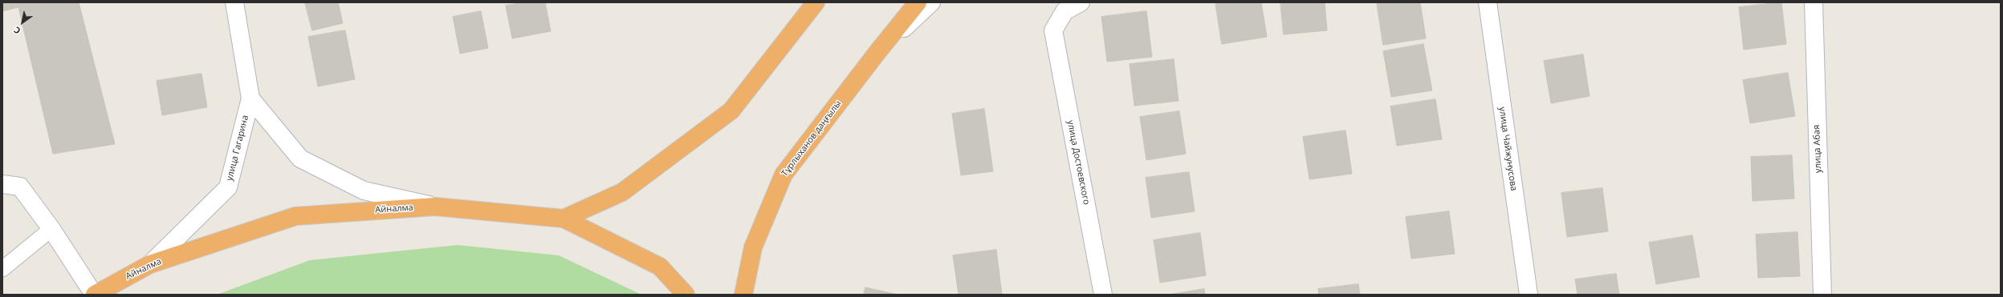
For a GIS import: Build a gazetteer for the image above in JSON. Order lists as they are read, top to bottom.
{
  "streets": {
    "highway": ["Тұрлыханов даңғылы", "Айналма"],
    "street": [
      "улица Гагарина",
      "улица Чайжунусова",
      "улица Абая",
      "улица Достоевского"
    ]
  },
  "crossings": [
    ["улица Гагарина", "Айналма"]
  ],
  "north": "bottom left"
}
